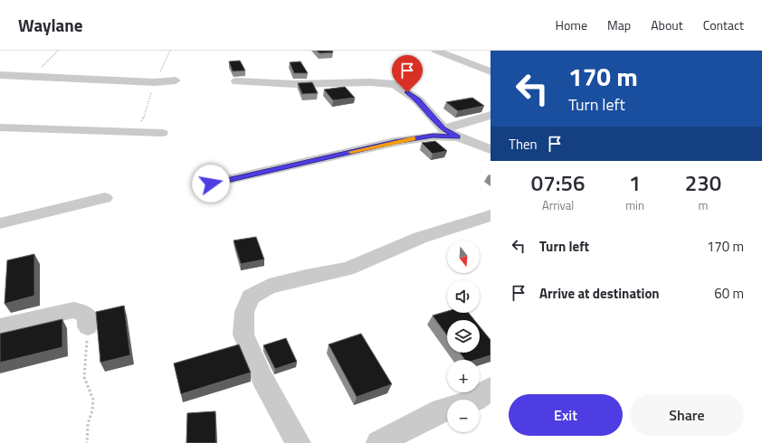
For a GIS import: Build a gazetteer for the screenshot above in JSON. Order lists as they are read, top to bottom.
{
  "north": "bottom",
  "page": {
    "header": "Waylane",
    "nav": [
      "Home",
      "Map",
      "About",
      "Contact"
    ],
    "turn": ["170 m", "Turn left"],
    "then": "Then",
    "eta": [
      "07:56",
      "Arrival",
      "1",
      "min",
      "230",
      "m"
    ],
    "list": [
      {
        "name": "Turn left",
        "value": "170 m"
      },
      {
        "name": "Arrive at destination",
        "value": "60 m"
      }
    ],
    "map_buttons": ["+", "−"],
    "buttons": ["Exit", "Share"]
  }
}
